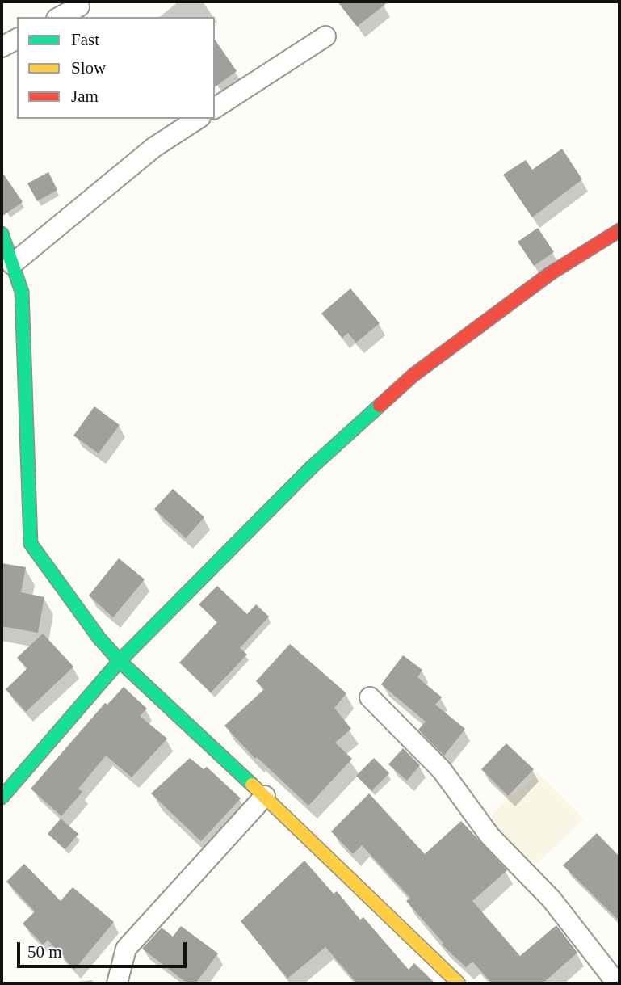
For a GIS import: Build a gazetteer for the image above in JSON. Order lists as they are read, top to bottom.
{
  "legend": ["Fast", "Slow", "Jam"],
  "scale_bar": "50 m"
}
